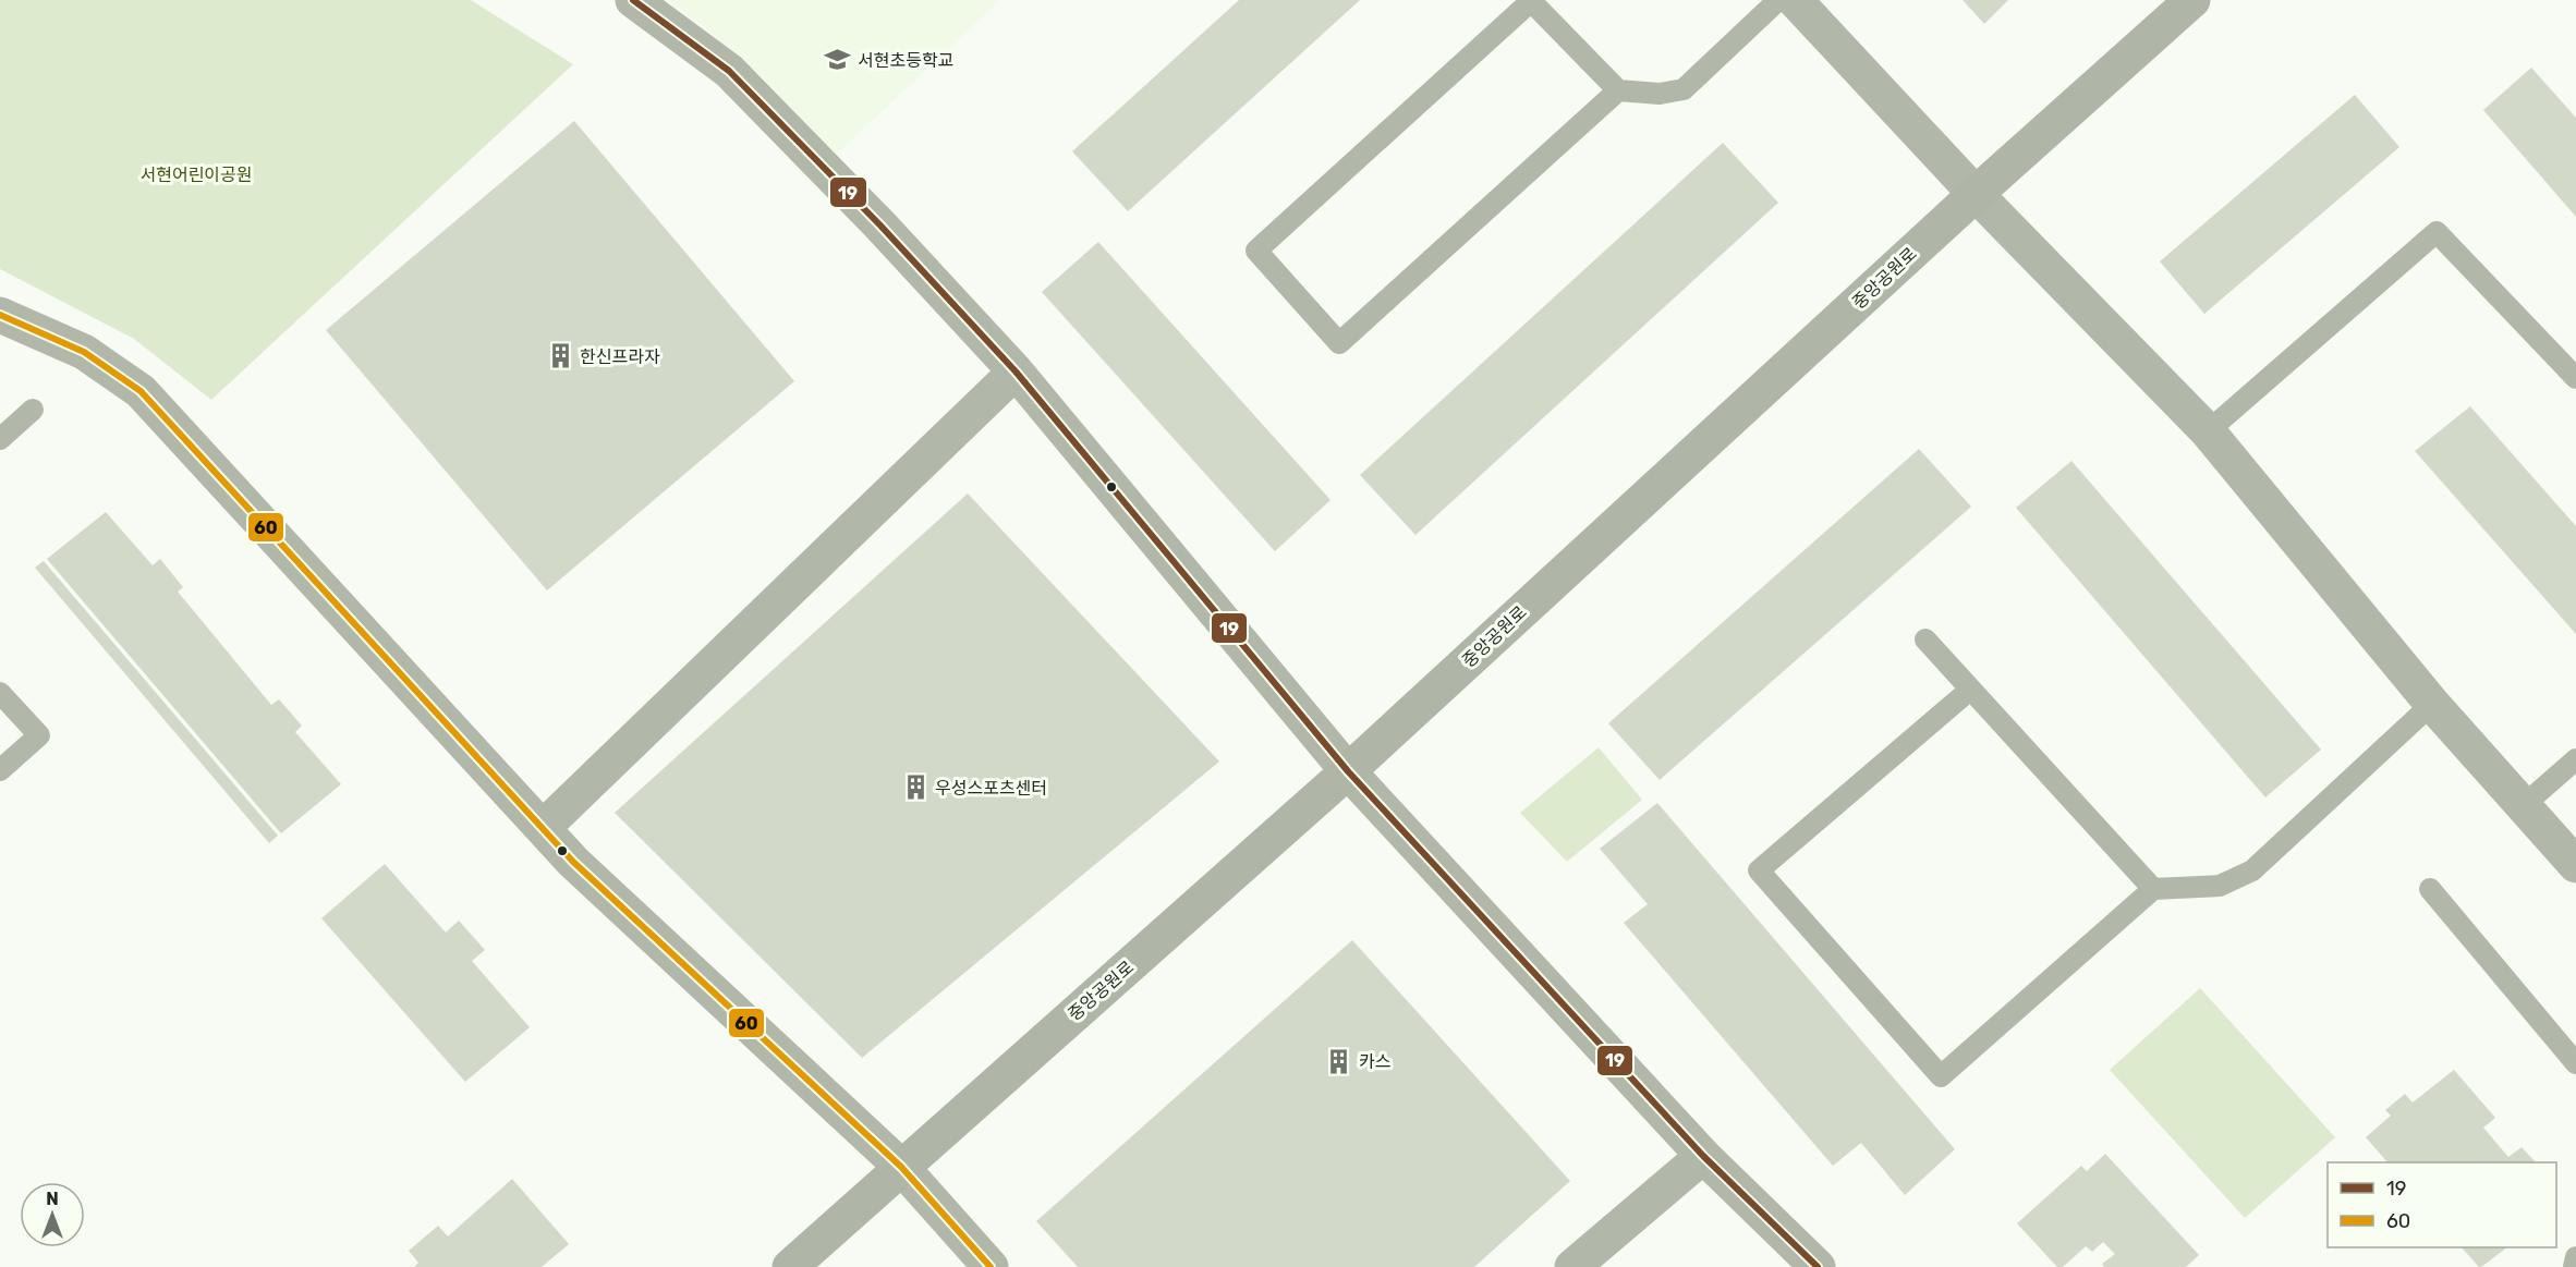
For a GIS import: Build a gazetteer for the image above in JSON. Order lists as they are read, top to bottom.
{
  "streets": {
    "street": ["중앙공원로"]
  },
  "parks": ["서현어린이공원"],
  "places": {
    "school or university": ["서현초등학교"],
    "building": ["한신프라자", "우성스포츠센터", "카스"]
  },
  "lines": ["transit line 19", "transit line 60"],
  "legend": ["19", "60"],
  "north": "top"
}
